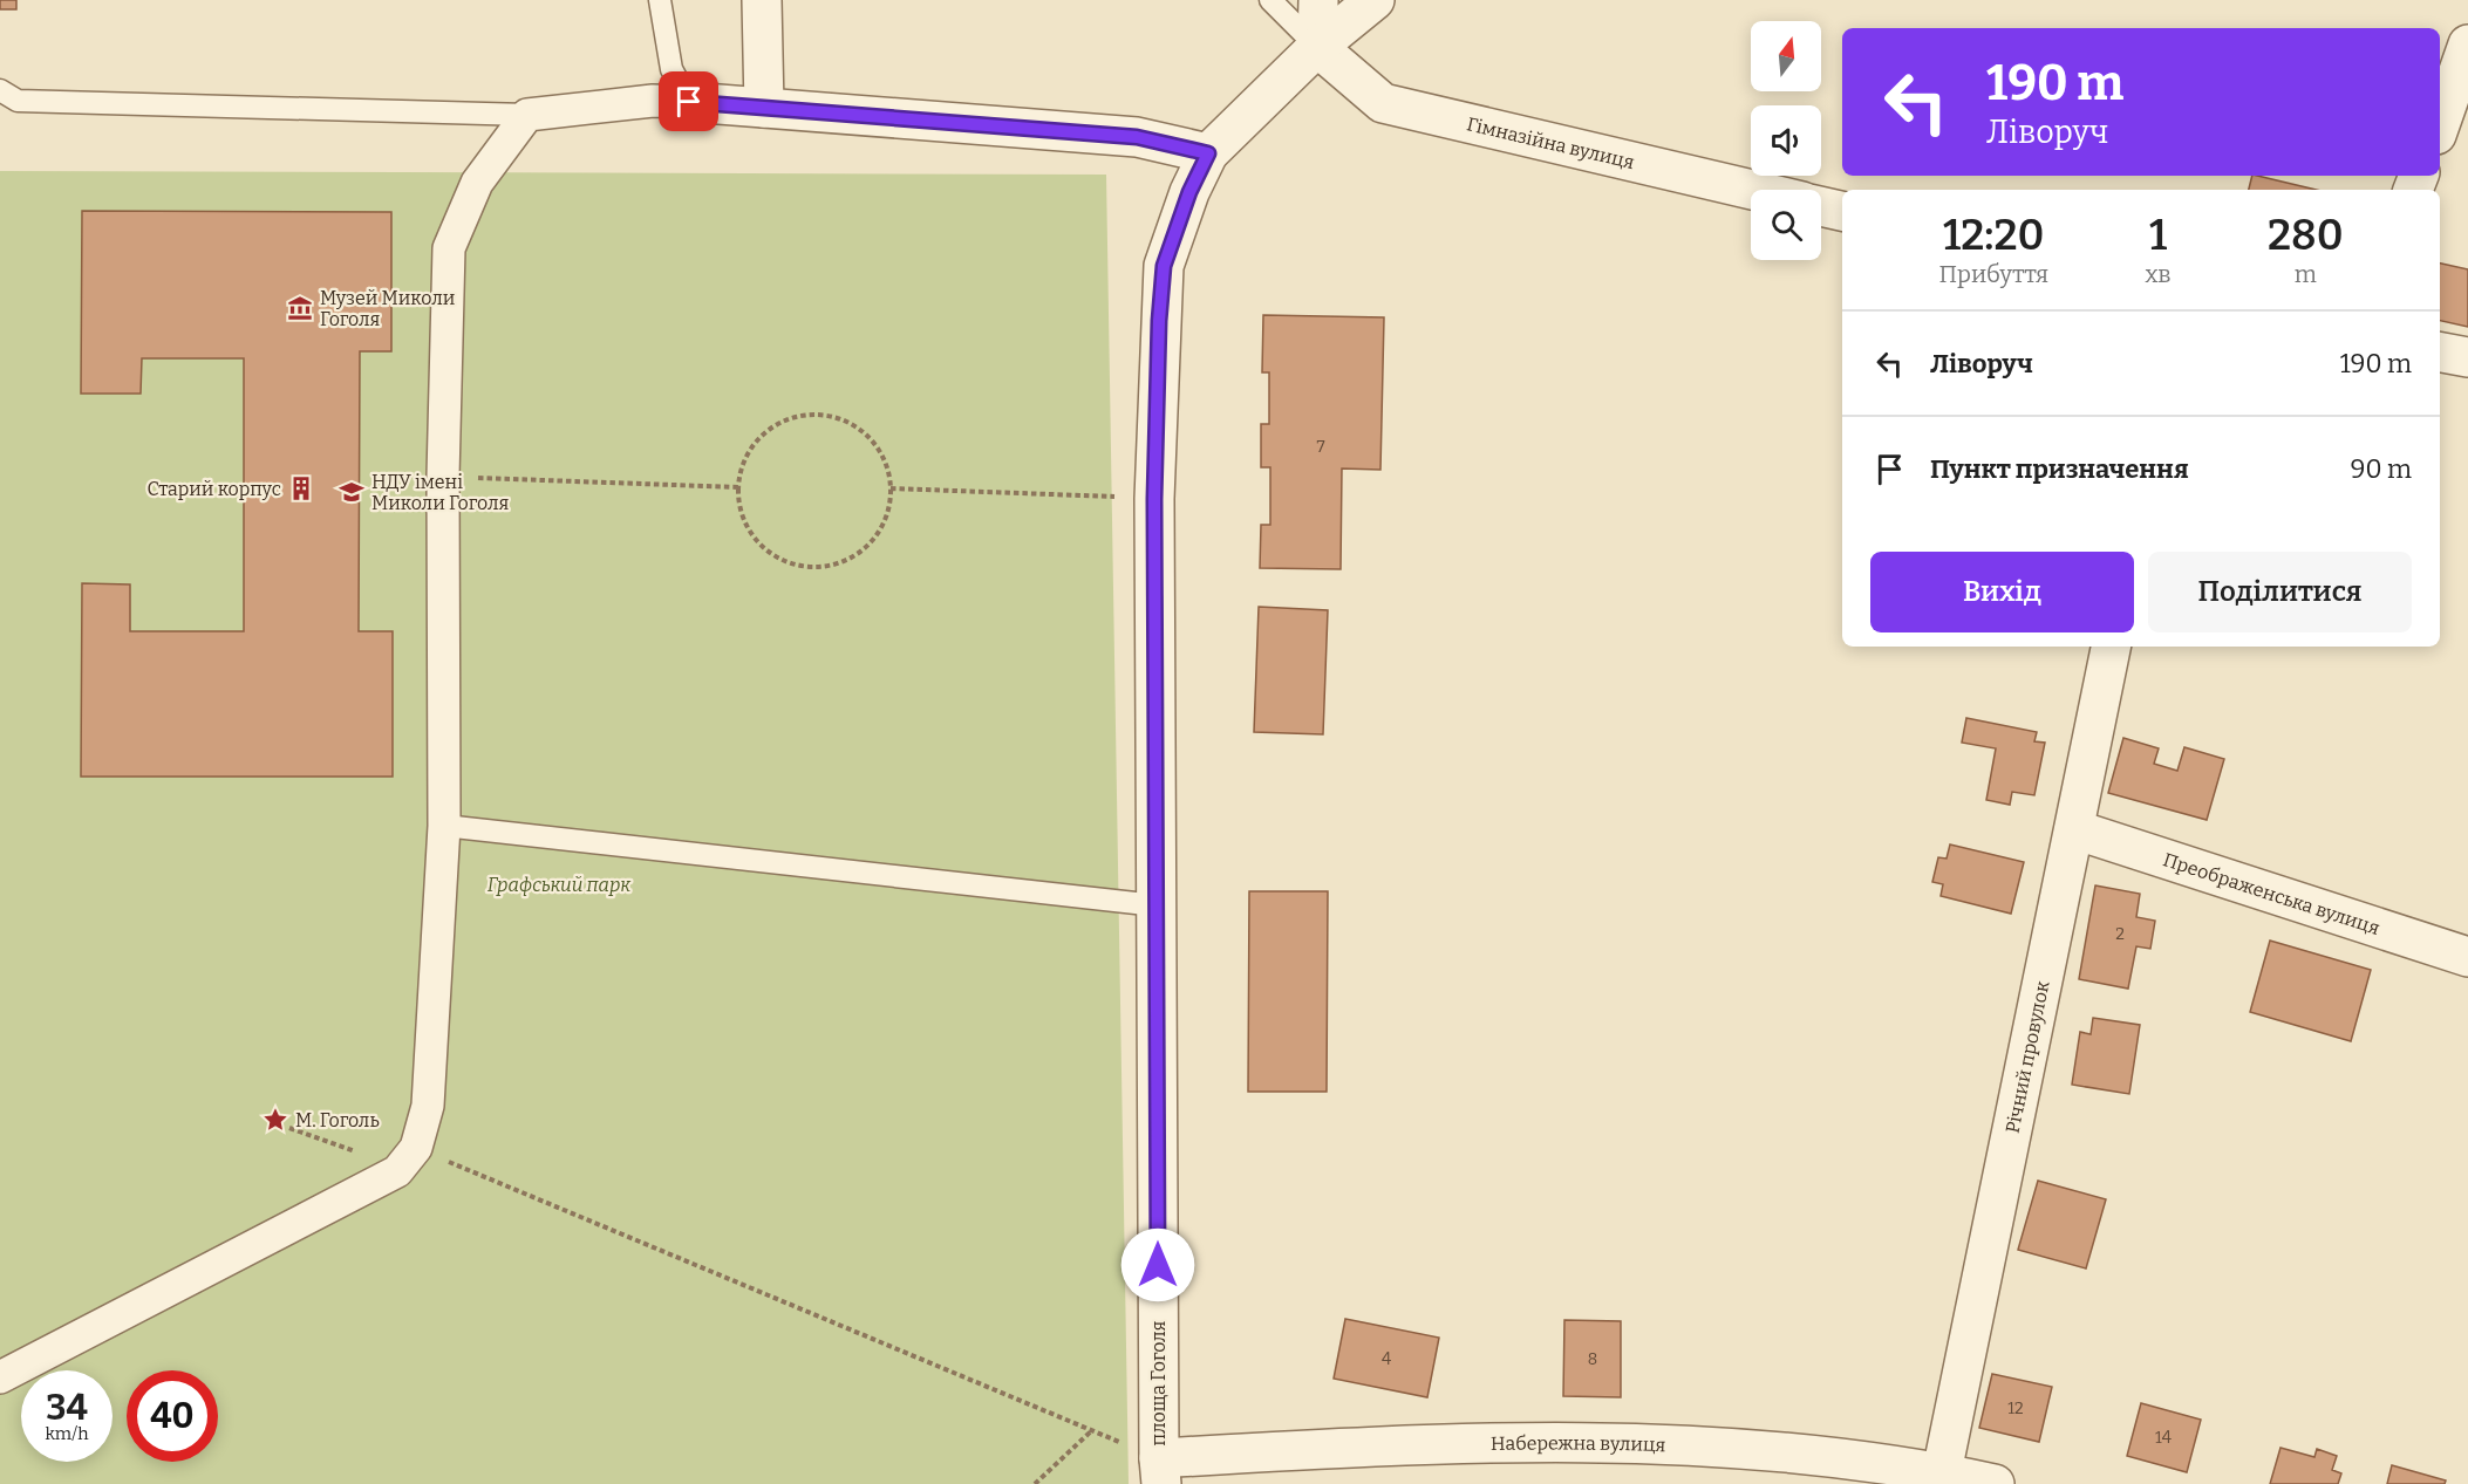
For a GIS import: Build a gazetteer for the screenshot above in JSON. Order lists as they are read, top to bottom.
{
  "streets": {
    "street": [
      "Гімназійна вулиця",
      "Преображенська вулиця",
      "Річний провулок",
      "площа Гоголя",
      "Набережна вулиця"
    ]
  },
  "crossings": [
    ["Гімназійна вулиця", "площа Гоголя"],
    ["Преображенська вулиця", "Річний провулок"],
    ["Річний провулок", "Набережна вулиця"],
    ["площа Гоголя", "Набережна вулиця"]
  ],
  "parks": ["Графський парк"],
  "places": {
    "museum": ["Музей Миколи Гоголя"],
    "building": ["Старий корпус"],
    "school or university": ["НДУ імені Миколи Гоголя"],
    "place": ["М. Гоголь"]
  },
  "house_numbers": [
    "7",
    "2",
    "4",
    "8",
    "12",
    "14"
  ],
  "north": "top",
  "page": {
    "turn": ["190 m", "Ліворуч"],
    "eta": [
      "12:20",
      "Прибуття",
      "1",
      "хв",
      "280",
      "m"
    ],
    "list": [
      {
        "name": "Ліворуч",
        "value": "190 m"
      },
      {
        "name": "Пункт призначення",
        "value": "90 m"
      }
    ],
    "buttons": ["Вихід", "Поділитися"],
    "speed": "34 km/h",
    "limit": "40"
  }
}
